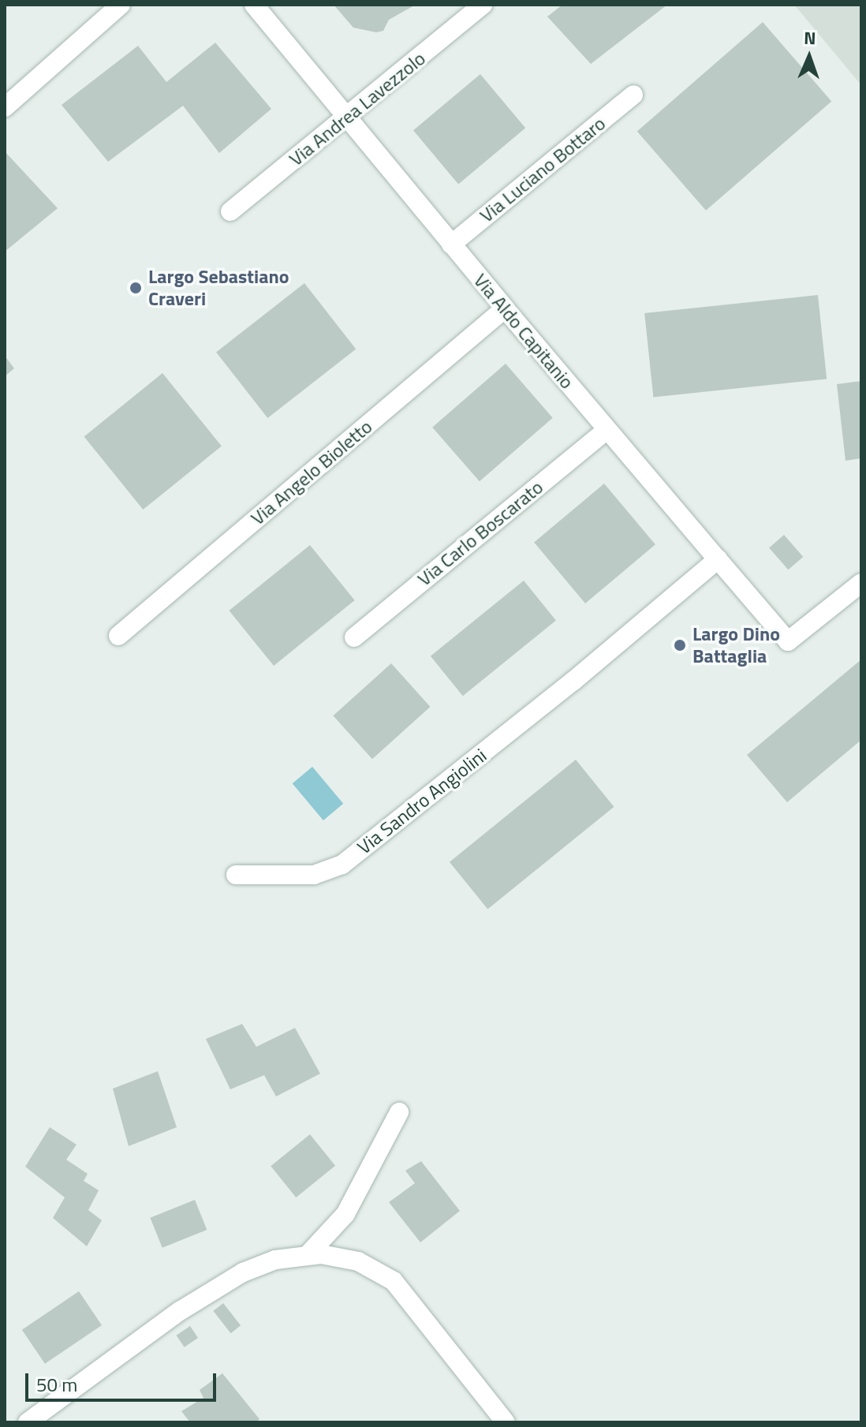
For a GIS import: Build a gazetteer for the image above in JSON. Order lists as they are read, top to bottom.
{
  "streets": {
    "street": [
      "Via Andrea Lavezzolo",
      "Via Luciano Bottaro",
      "Via Aldo Capitanio",
      "Via Angelo Bioletto",
      "Via Carlo Boscarato",
      "Via Sandro Angiolini"
    ]
  },
  "crossings": [
    ["Via Andrea Lavezzolo", "Via Aldo Capitanio"],
    ["Via Luciano Bottaro", "Via Aldo Capitanio"],
    ["Via Aldo Capitanio", "Via Angelo Bioletto"],
    ["Via Aldo Capitanio", "Via Carlo Boscarato"],
    ["Via Aldo Capitanio", "Via Sandro Angiolini"]
  ],
  "places": ["Largo Sebastiano Craveri", "Largo Dino Battaglia"],
  "scale_bar": "50 m",
  "north": "top"
}
